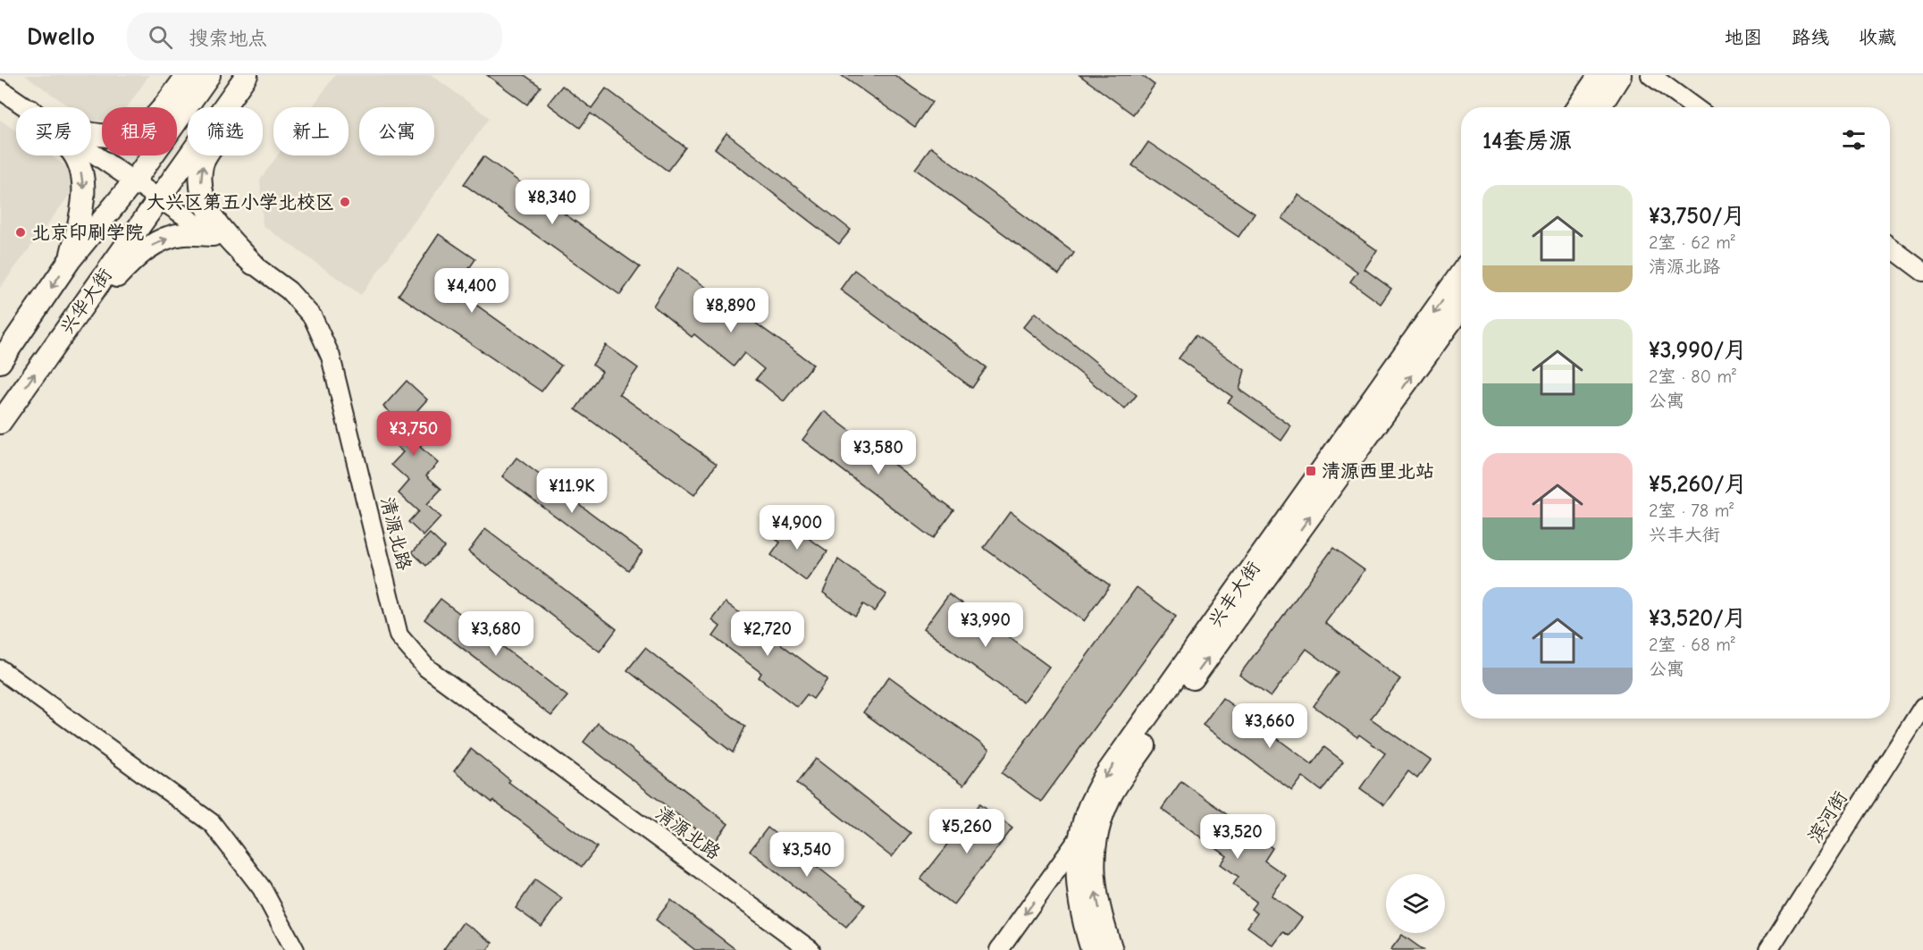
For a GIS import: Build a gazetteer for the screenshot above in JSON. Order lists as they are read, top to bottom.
{
  "streets": {
    "main road": ["兴华大街", "兴丰大街"],
    "street": ["清源北路", "滨河街"]
  },
  "crossings": [
    ["兴华大街", "清源北路"]
  ],
  "places": {
    "other": ["大兴区第五小学北校区", "北京印刷学院"],
    "transit": ["清源西里北站"]
  },
  "page": {
    "header": "Dwello",
    "search": "搜索地点",
    "nav": ["地图", "路线", "收藏"],
    "chip": [
      "买房",
      "租房",
      "筛选",
      "新上",
      "公寓"
    ],
    "heading": "14套房源",
    "list": [
      {
        "name": "¥3,750/月",
        "note": "2室 · 62 m² · 清源北路"
      },
      {
        "name": "¥3,990/月",
        "note": "2室 · 80 m² · 公寓"
      },
      {
        "name": "¥5,260/月",
        "note": "2室 · 78 m² · 兴丰大街"
      },
      {
        "name": "¥3,520/月",
        "note": "2室 · 68 m² · 公寓"
      }
    ],
    "price": [
      "¥8,340",
      "¥4,400",
      "¥8,890",
      "¥3,750",
      "¥3,580",
      "¥11.9K",
      "¥4,900",
      "¥3,990",
      "¥3,680",
      "¥2,720",
      "¥3,660",
      "¥5,260",
      "¥3,520",
      "¥3,540"
    ]
  }
}
